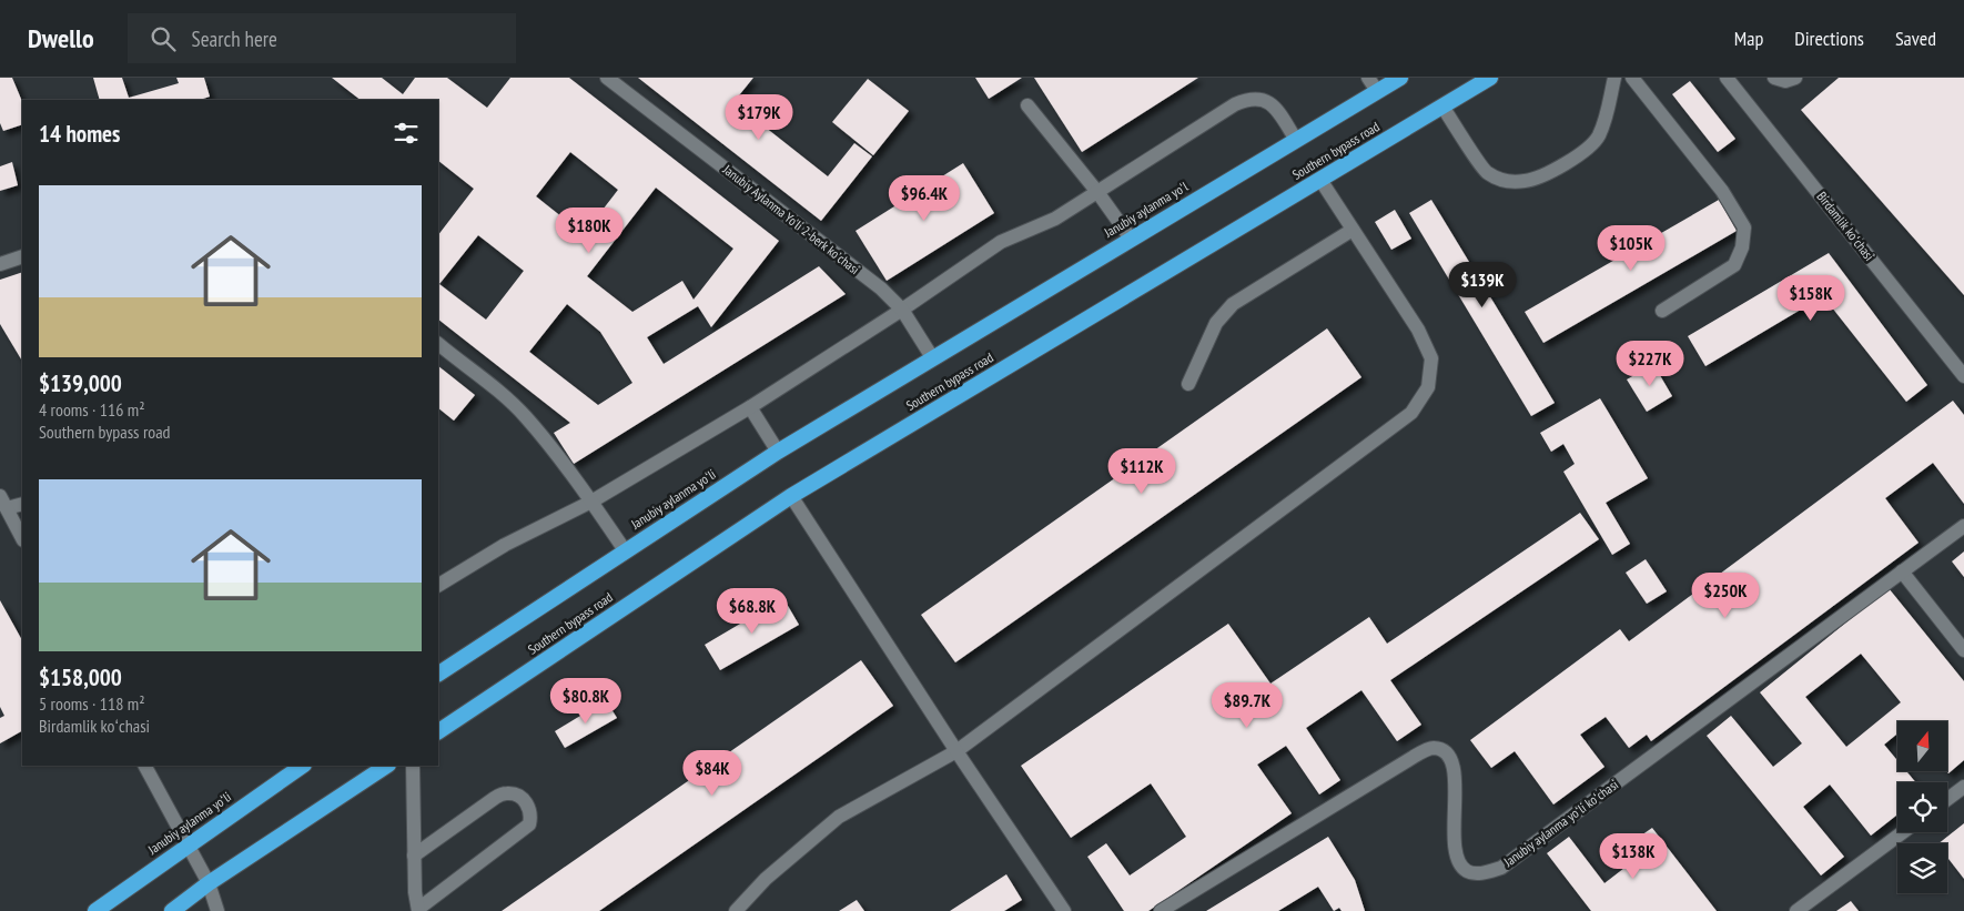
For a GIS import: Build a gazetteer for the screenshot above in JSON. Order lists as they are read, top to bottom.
{
  "streets": {
    "highway": ["Southern bypass road", "Janubiy aylanma yoʻl", "Janubiy aylanma yoʻli"],
    "street": ["Janubiy Аylanma Yo'li 2-berk koʼchasi", "Birdamlik koʻchasi", "Janubiy aylanma yoʻli koʻchasi"]
  },
  "crossings": [
    ["Janubiy aylanma yoʻl", "Janubiy Аylanma Yo'li 2-berk koʼchasi"],
    ["Janubiy aylanma yoʻl", "Janubiy aylanma yoʻli"],
    ["Janubiy Аylanma Yo'li 2-berk koʼchasi", "Janubiy aylanma yoʻli"]
  ],
  "north": "top",
  "page": {
    "header": "Dwello",
    "search": "Search here",
    "nav": ["Map", "Directions", "Saved"],
    "price": [
      "$179K",
      "$96.4K",
      "$180K",
      "$105K",
      "$139K",
      "$158K",
      "$227K",
      "$112K",
      "$250K",
      "$68.8K",
      "$80.8K",
      "$89.7K",
      "$84K",
      "$138K"
    ],
    "heading": "14 homes",
    "list": [
      {
        "name": "$139,000",
        "note": "4 rooms · 116 m² · Southern bypass road"
      },
      {
        "name": "$158,000",
        "note": "5 rooms · 118 m² · Birdamlik koʻchasi"
      }
    ]
  }
}
